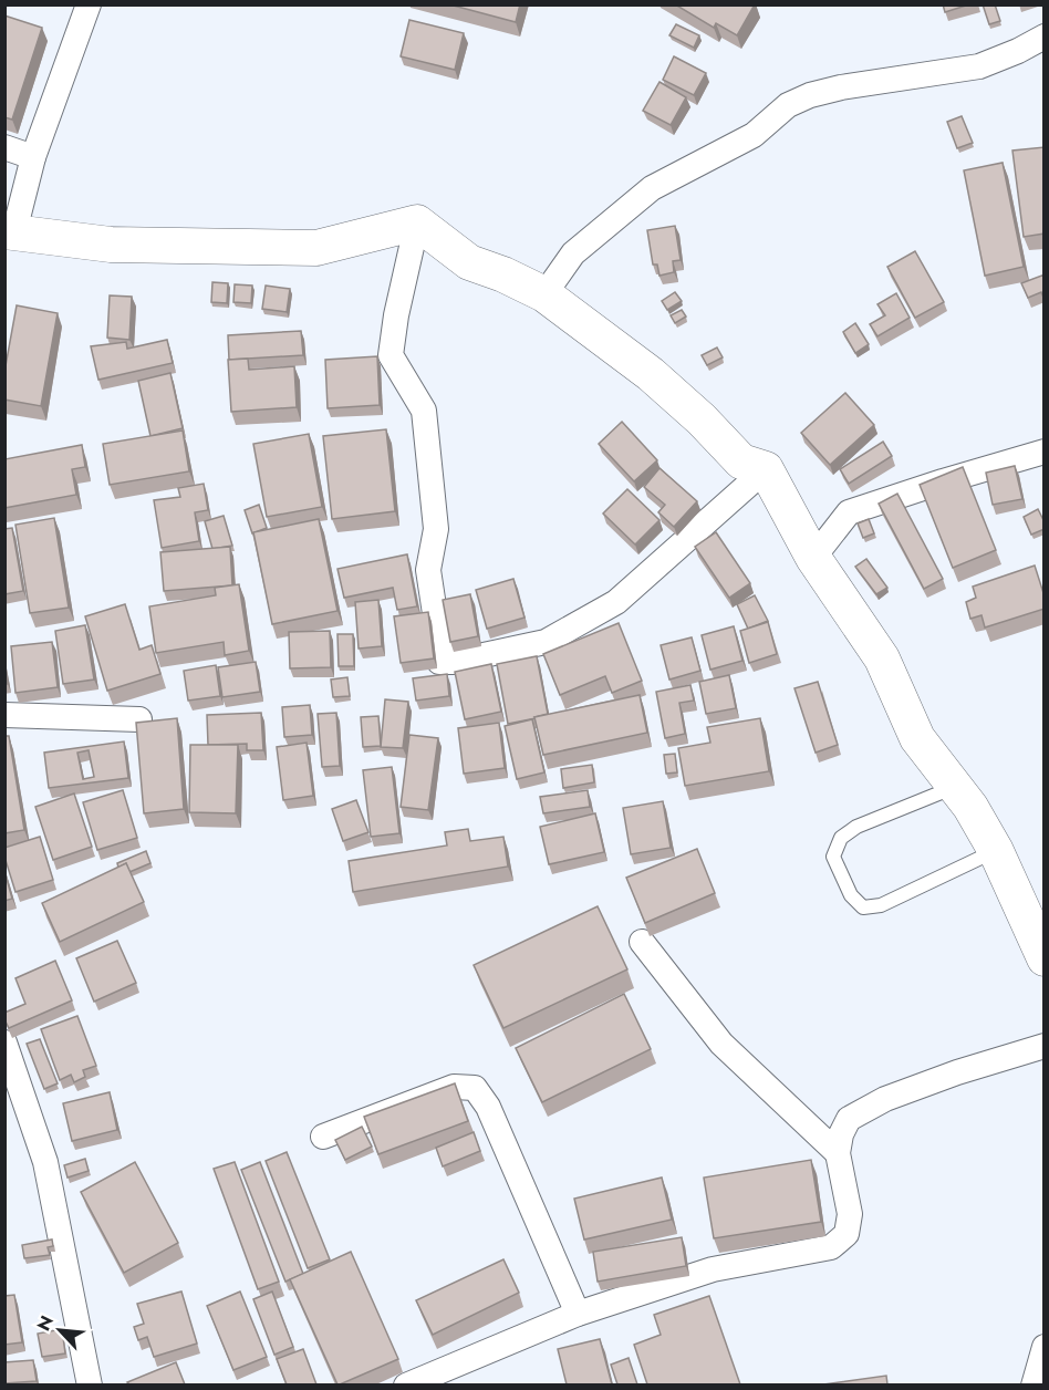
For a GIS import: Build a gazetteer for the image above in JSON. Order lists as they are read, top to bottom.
{
  "north": "top left"
}
